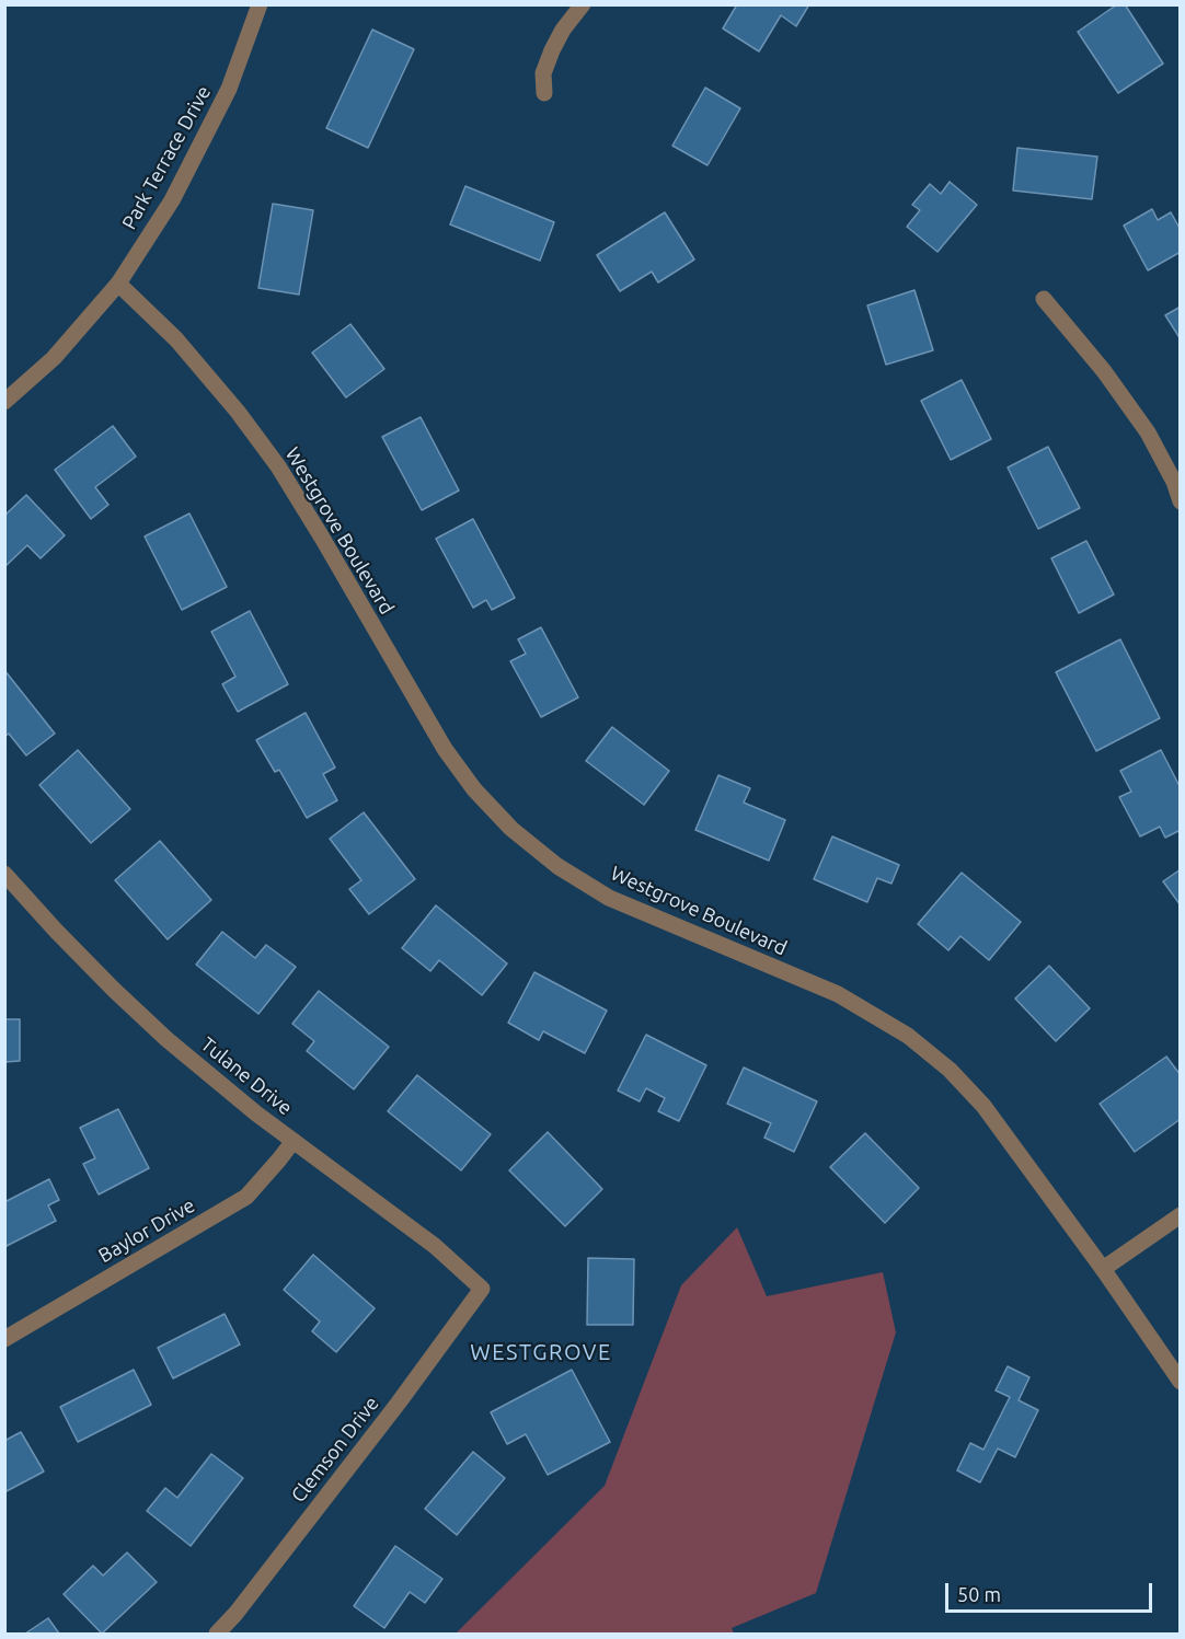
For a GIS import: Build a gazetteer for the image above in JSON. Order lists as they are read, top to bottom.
{
  "streets": {
    "street": [
      "Park Terrace Drive",
      "Westgrove Boulevard",
      "Tulane Drive",
      "Baylor Drive",
      "Clemson Drive"
    ]
  },
  "crossings": [
    ["Park Terrace Drive", "Westgrove Boulevard"],
    ["Tulane Drive", "Baylor Drive"],
    ["Tulane Drive", "Clemson Drive"]
  ],
  "districts": ["WESTGROVE"],
  "scale_bar": "50 m"
}
